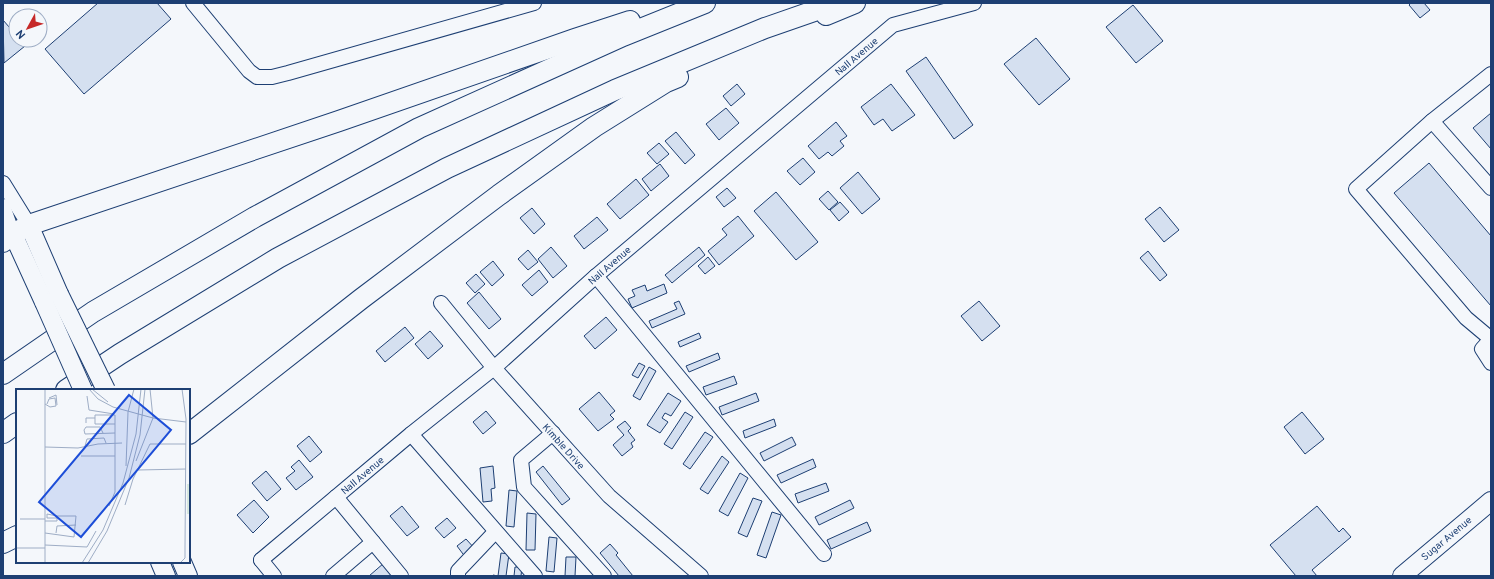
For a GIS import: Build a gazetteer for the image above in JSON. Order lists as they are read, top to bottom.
{
  "streets": {
    "main road": ["Sugar Avenue"],
    "street": ["Nall Avenue", "Kimble Drive"]
  },
  "crossings": [
    ["Nall Avenue", "Kimble Drive"]
  ],
  "north": "bottom left"
}
